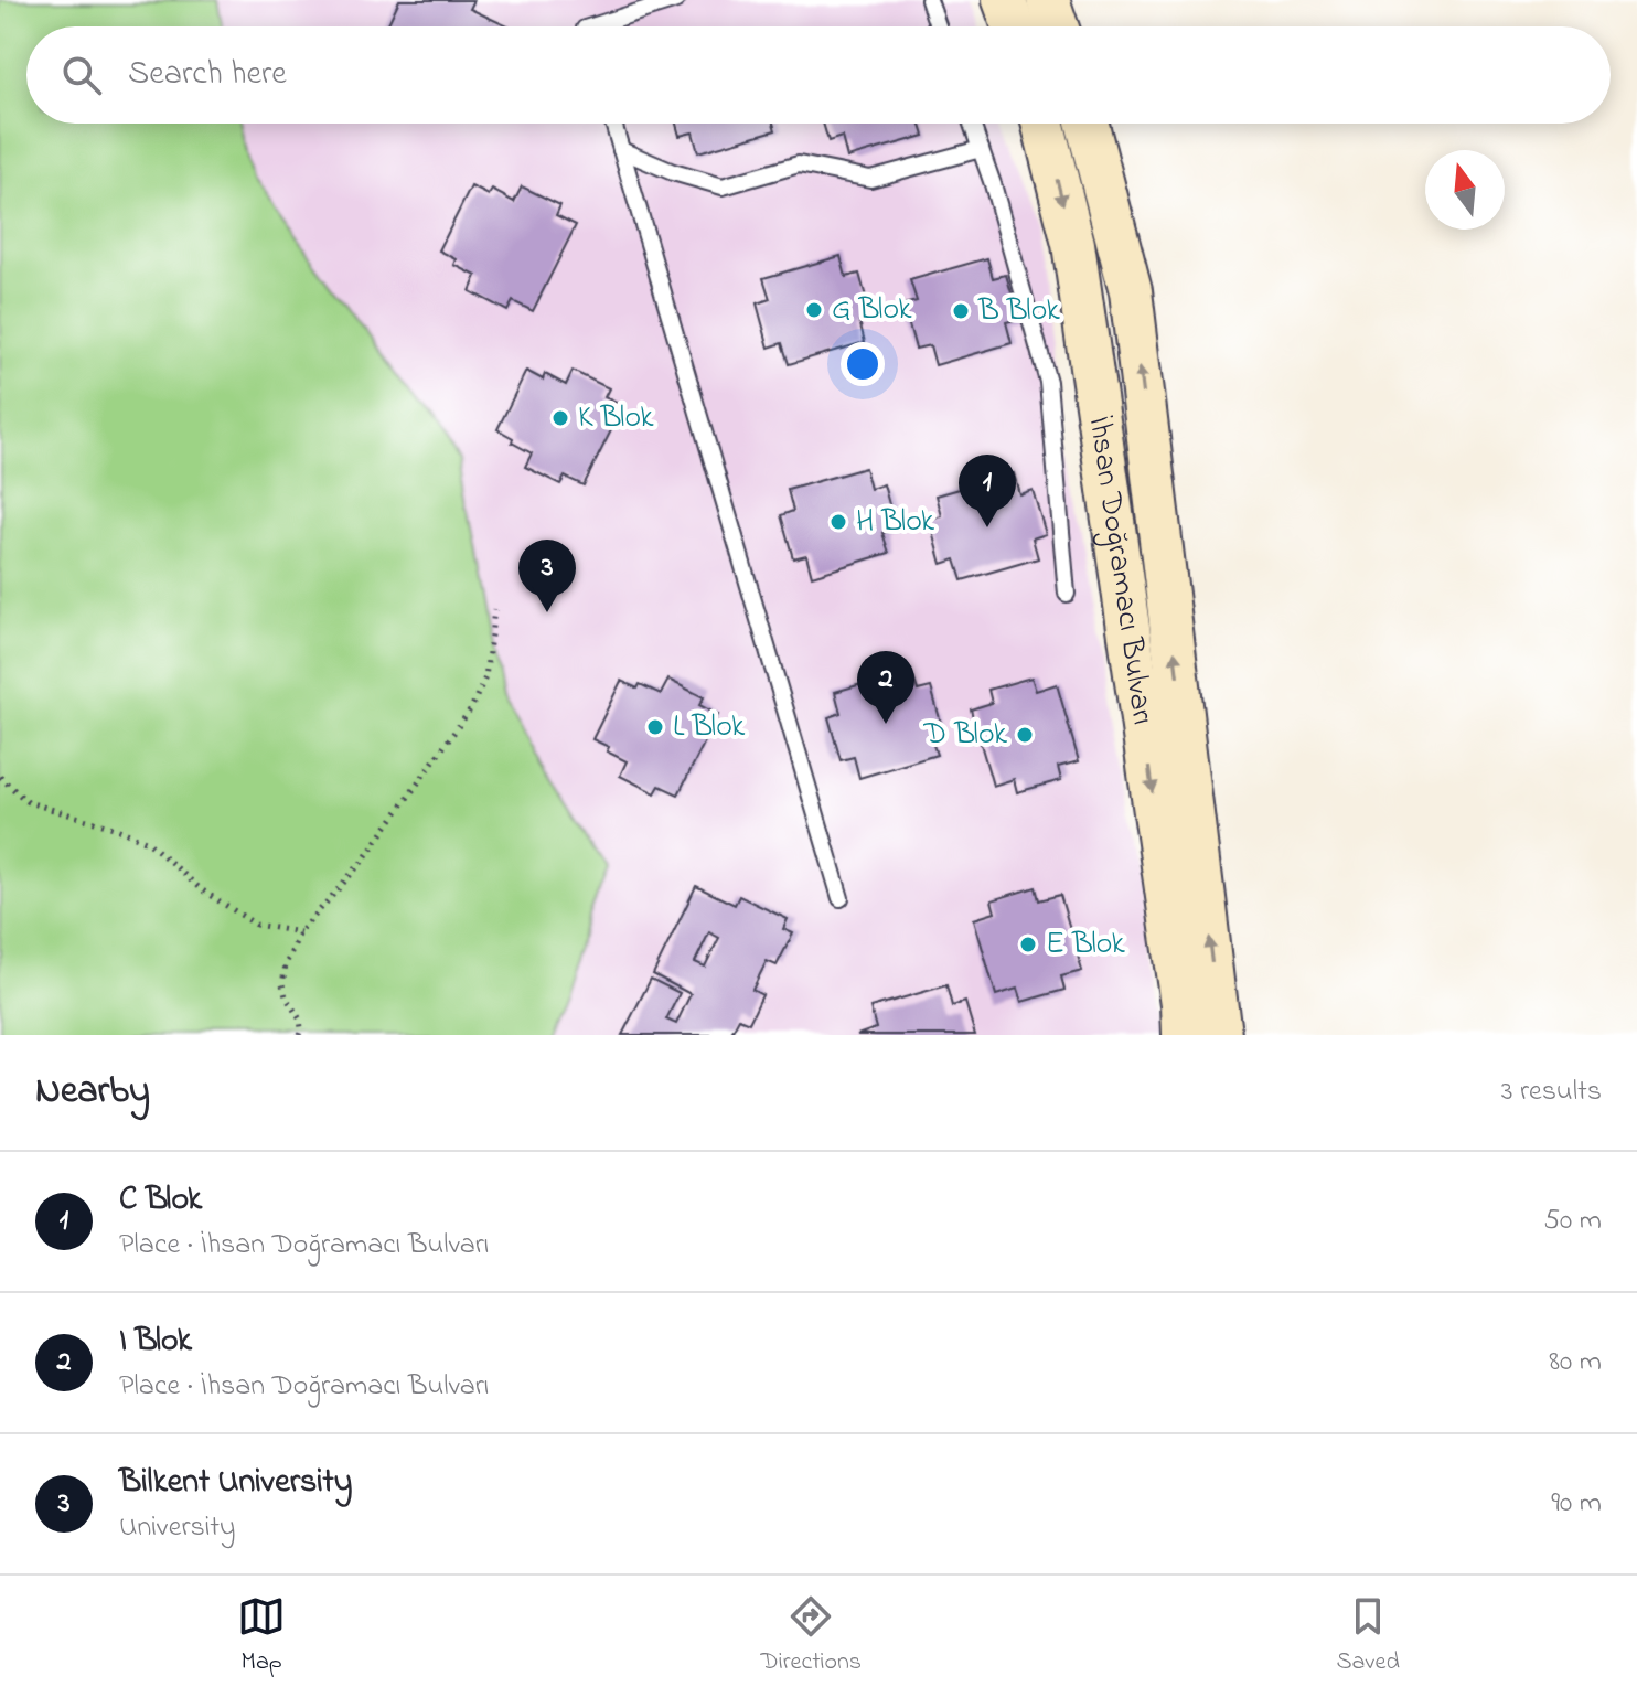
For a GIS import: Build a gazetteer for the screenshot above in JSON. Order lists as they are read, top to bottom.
{
  "streets": {
    "main road": ["İhsan Doğramacı Bulvarı"]
  },
  "places": [
    "G Blok",
    "B Blok",
    "K Blok",
    "H Blok",
    "L Blok",
    "D Blok",
    "E Blok"
  ],
  "north": "top",
  "page": {
    "search": "Search here",
    "pins": ["1", "3", "2"],
    "heading": ["Nearby", "3 results"],
    "list": [
      {
        "mark": "1",
        "name": "C Blok",
        "note": "Place · İhsan Doğramacı Bulvarı",
        "value": "50 m"
      },
      {
        "mark": "2",
        "name": "I Blok",
        "note": "Place · İhsan Doğramacı Bulvarı",
        "value": "80 m"
      },
      {
        "mark": "3",
        "name": "Bilkent University",
        "note": "University",
        "value": "90 m"
      }
    ],
    "nav": ["Map", "Directions", "Saved"]
  }
}
